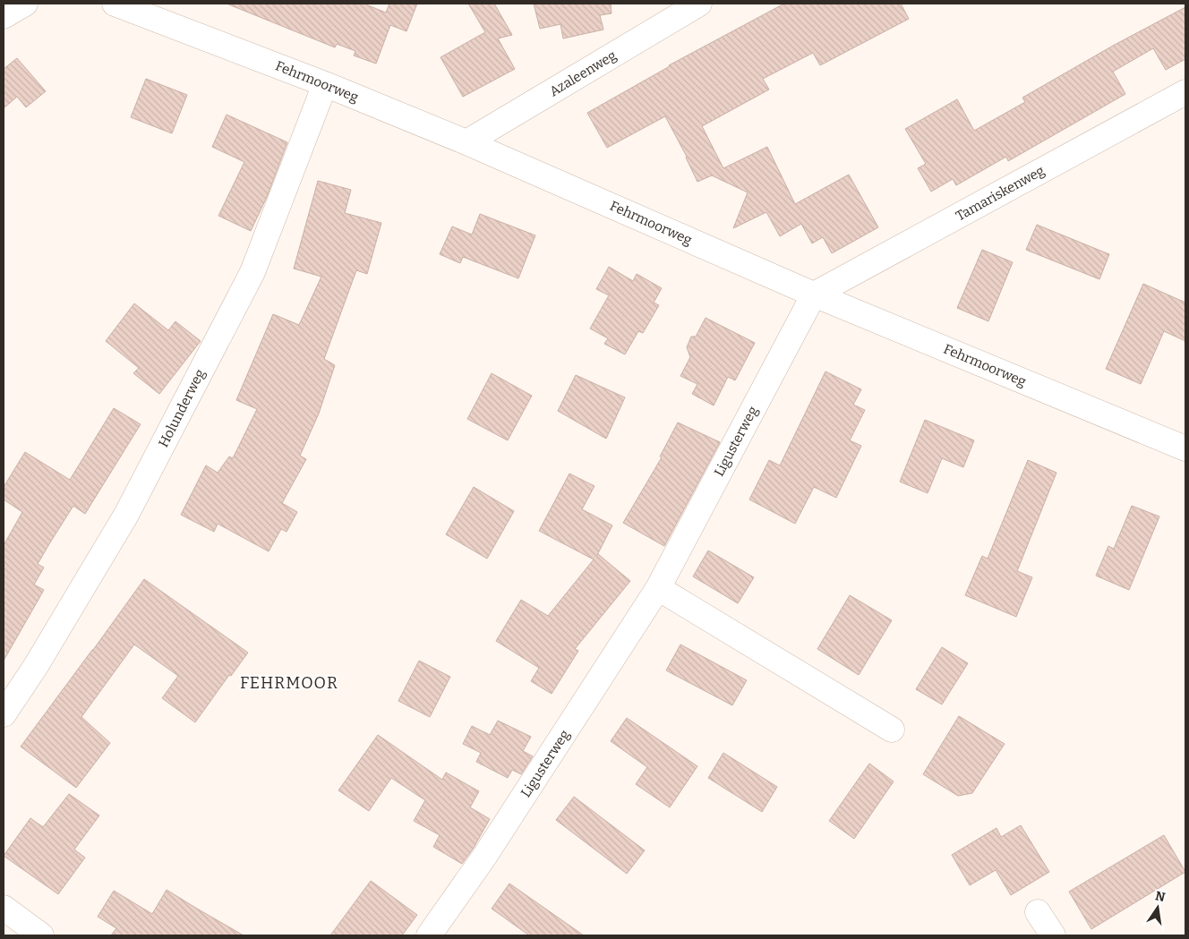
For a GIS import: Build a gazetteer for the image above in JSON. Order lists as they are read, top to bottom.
{
  "streets": {
    "street": [
      "Azaleenweg",
      "Fehrmoorweg",
      "Tamariskenweg",
      "Holunderweg",
      "Ligusterweg"
    ]
  },
  "crossings": [
    ["Azaleenweg", "Fehrmoorweg"],
    ["Fehrmoorweg", "Tamariskenweg"],
    ["Fehrmoorweg", "Holunderweg"],
    ["Fehrmoorweg", "Ligusterweg"],
    ["Tamariskenweg", "Ligusterweg"]
  ],
  "districts": ["FEHRMOOR"],
  "north": "top"
}
